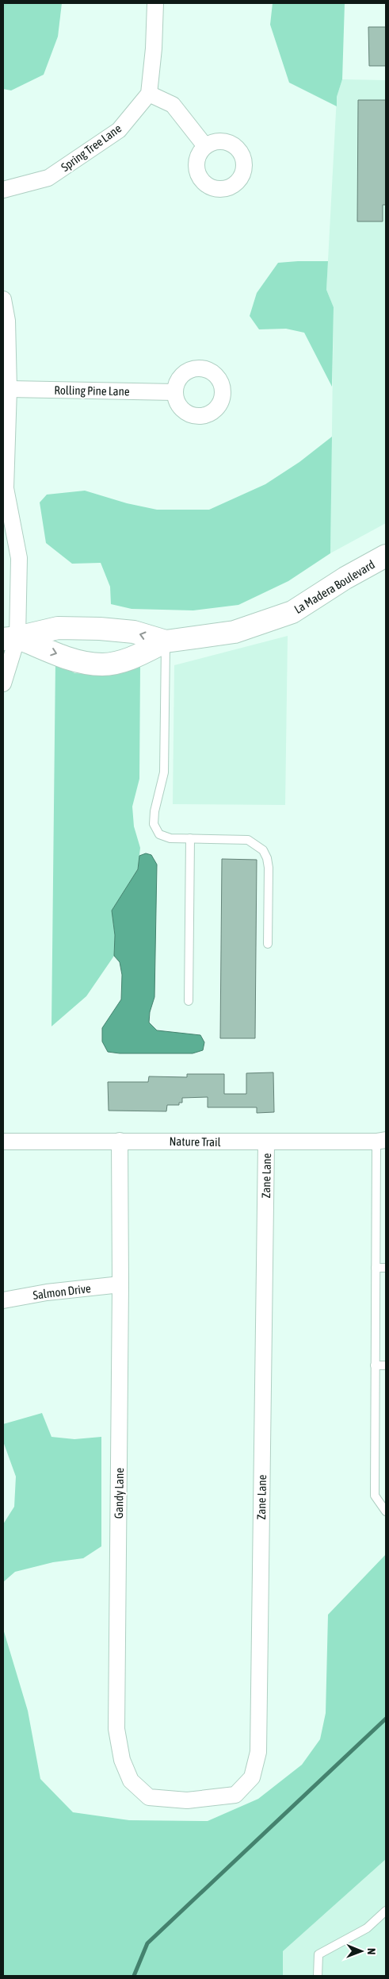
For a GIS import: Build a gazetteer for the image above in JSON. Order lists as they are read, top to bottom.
{
  "streets": {
    "street": [
      "Spring Tree Lane",
      "Rolling Pine Lane",
      "La Madera Boulevard",
      "Nature Trail",
      "Zane Lane",
      "Salmon Drive",
      "Gandy Lane"
    ]
  },
  "crossings": [
    ["Nature Trail", "Zane Lane"],
    ["Nature Trail", "Gandy Lane"],
    ["Zane Lane", "Gandy Lane"],
    ["Salmon Drive", "Gandy Lane"]
  ],
  "north": "right"
}
